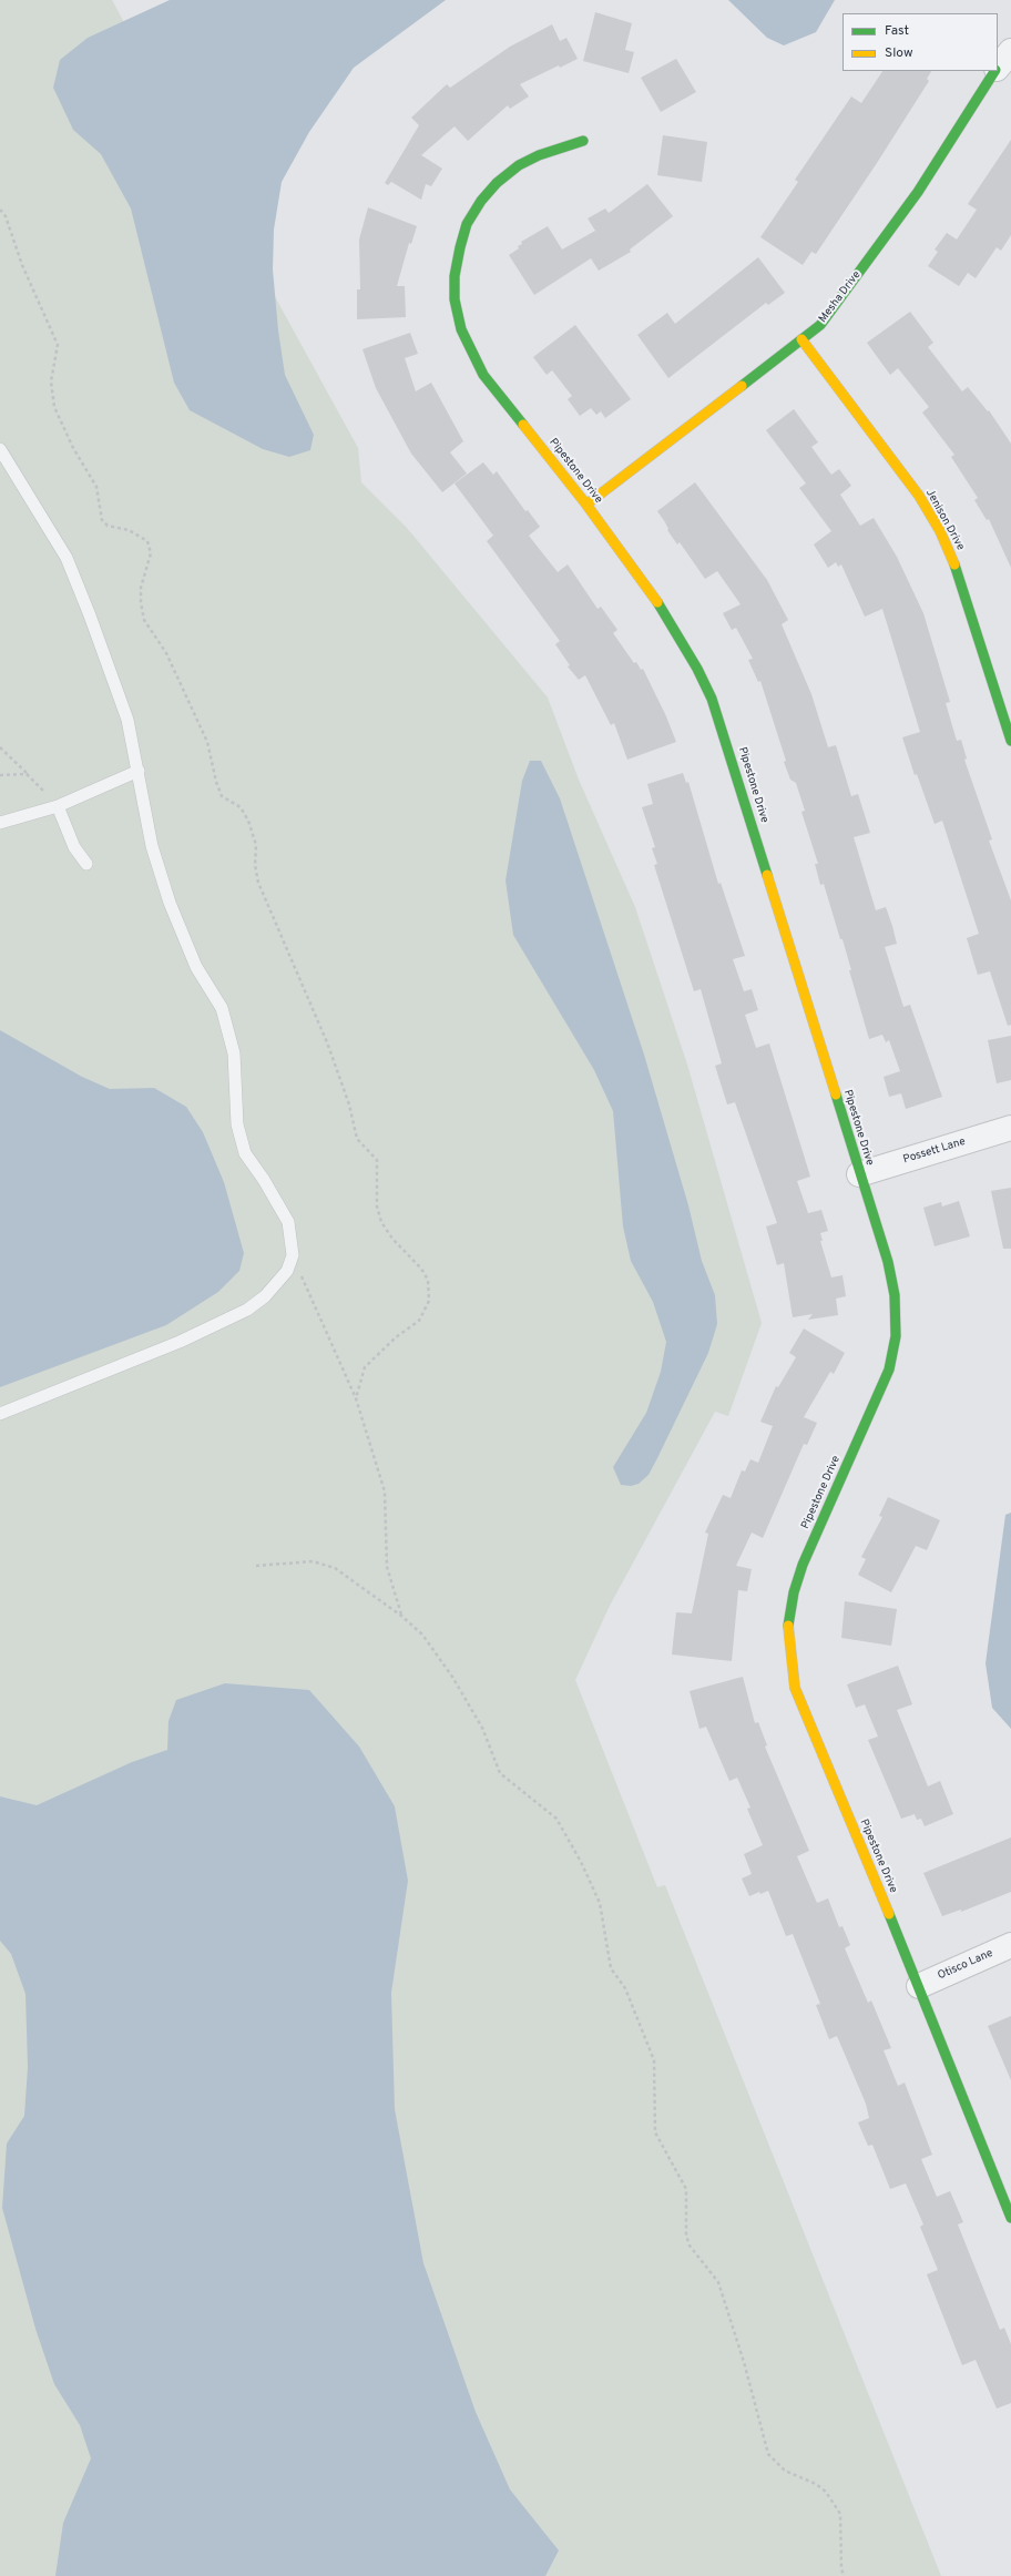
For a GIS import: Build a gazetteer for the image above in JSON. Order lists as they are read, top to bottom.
{
  "streets": {
    "street": [
      "Mesha Drive",
      "Pipestone Drive",
      "Jenison Drive",
      "Possett Lane",
      "Otisco Lane"
    ]
  },
  "crossings": [
    ["Mesha Drive", "Pipestone Drive"],
    ["Mesha Drive", "Jenison Drive"],
    ["Pipestone Drive", "Possett Lane"],
    ["Pipestone Drive", "Otisco Lane"]
  ],
  "legend": ["Fast", "Slow"]
}
